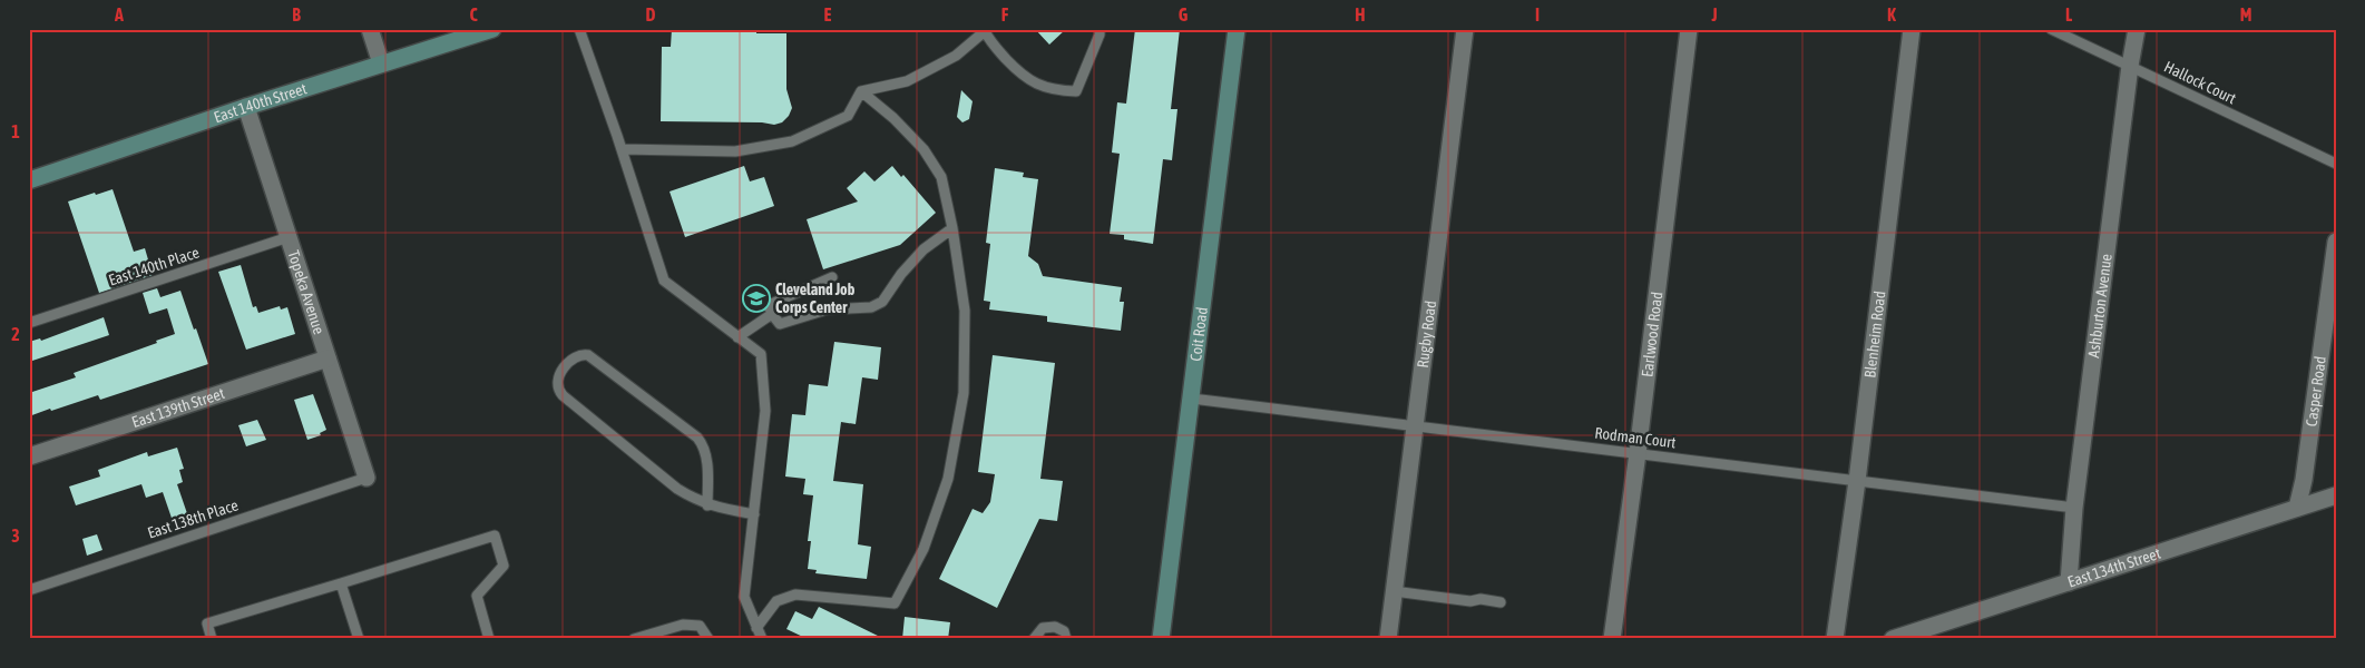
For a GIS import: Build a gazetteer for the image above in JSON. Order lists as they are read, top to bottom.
{
  "streets": {
    "street": [
      "East 140th Street",
      "Topeka Avenue",
      "Ashburton Avenue",
      "Coit Road",
      "Rugby Road",
      "Earlwood Road",
      "Blenheim Road",
      "Casper Road",
      "East 139th Street",
      "East 134th Street"
    ],
    "lane": [
      "Hallock Court",
      "East 140th Place",
      "Rodman Court",
      "East 138th Place"
    ]
  },
  "crossings": [
    ["Hallock Court", "Ashburton Avenue"],
    ["East 140th Street", "Topeka Avenue"],
    ["East 140th Place", "Topeka Avenue"],
    ["Topeka Avenue", "East 139th Street"],
    ["Topeka Avenue", "East 138th Place"],
    ["Ashburton Avenue", "Rodman Court"],
    ["Ashburton Avenue", "East 134th Street"],
    ["Coit Road", "Rodman Court"],
    ["Rugby Road", "Rodman Court"],
    ["Earlwood Road", "Rodman Court"],
    ["Blenheim Road", "Rodman Court"],
    ["Casper Road", "East 134th Street"]
  ],
  "places": {
    "school or university": ["Cleveland Job Corps Center"]
  },
  "grid": {
    "columns": [
      "A",
      "B",
      "C",
      "D",
      "E",
      "F",
      "G",
      "H",
      "I",
      "J",
      "K",
      "L",
      "M"
    ],
    "rows": ["1", "2", "3"]
  }
}
